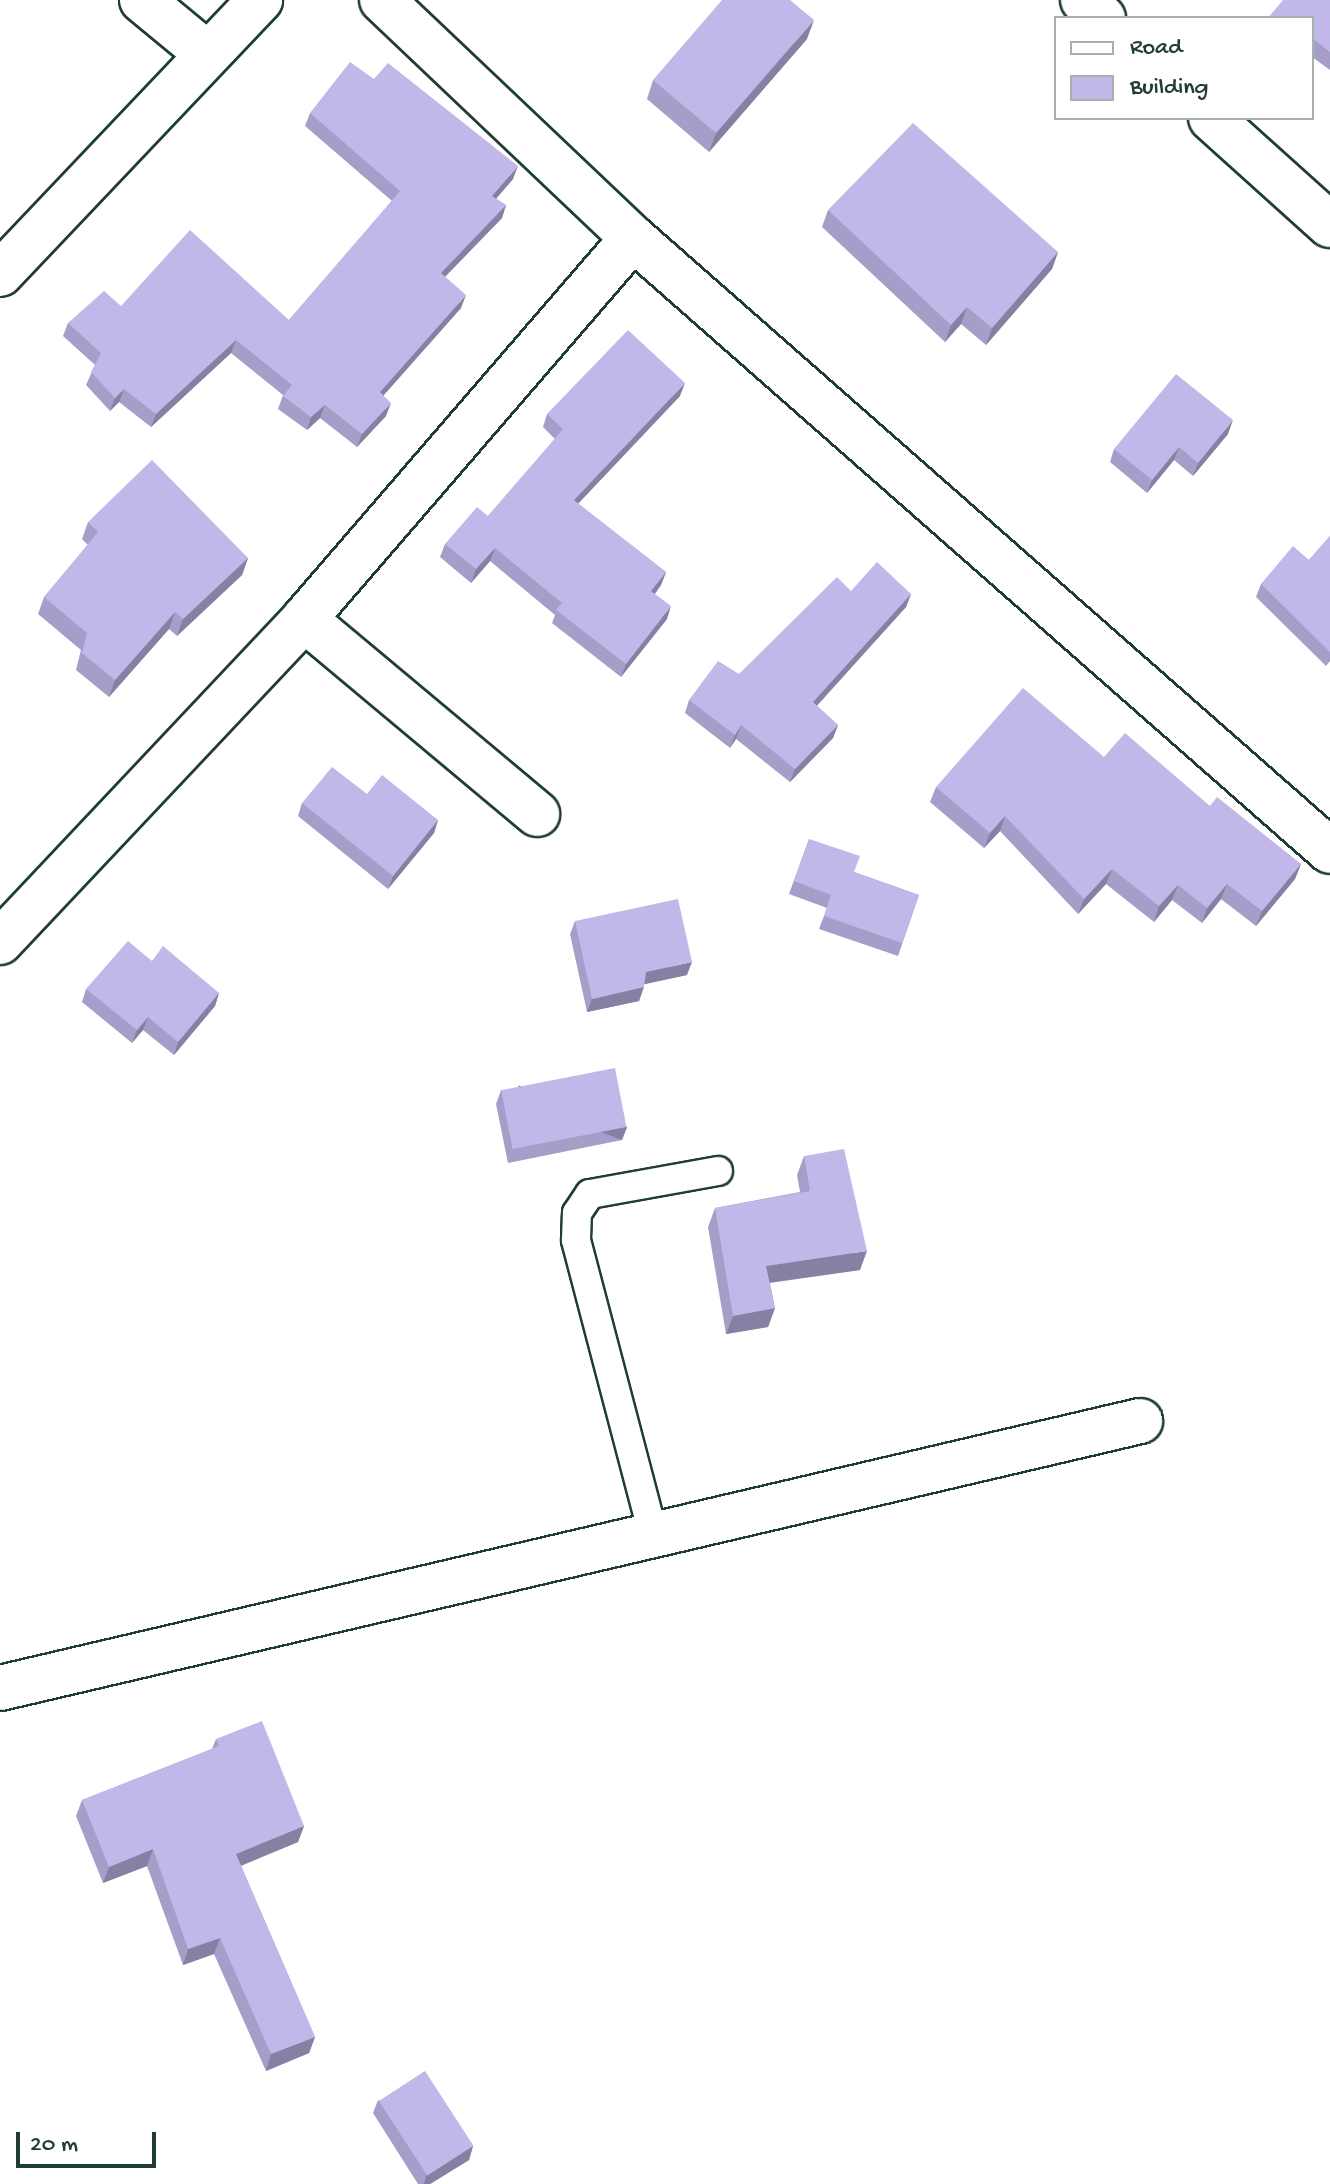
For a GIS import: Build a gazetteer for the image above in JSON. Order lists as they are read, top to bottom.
{
  "legend": ["Road", "Building"],
  "scale_bar": "20 m"
}
